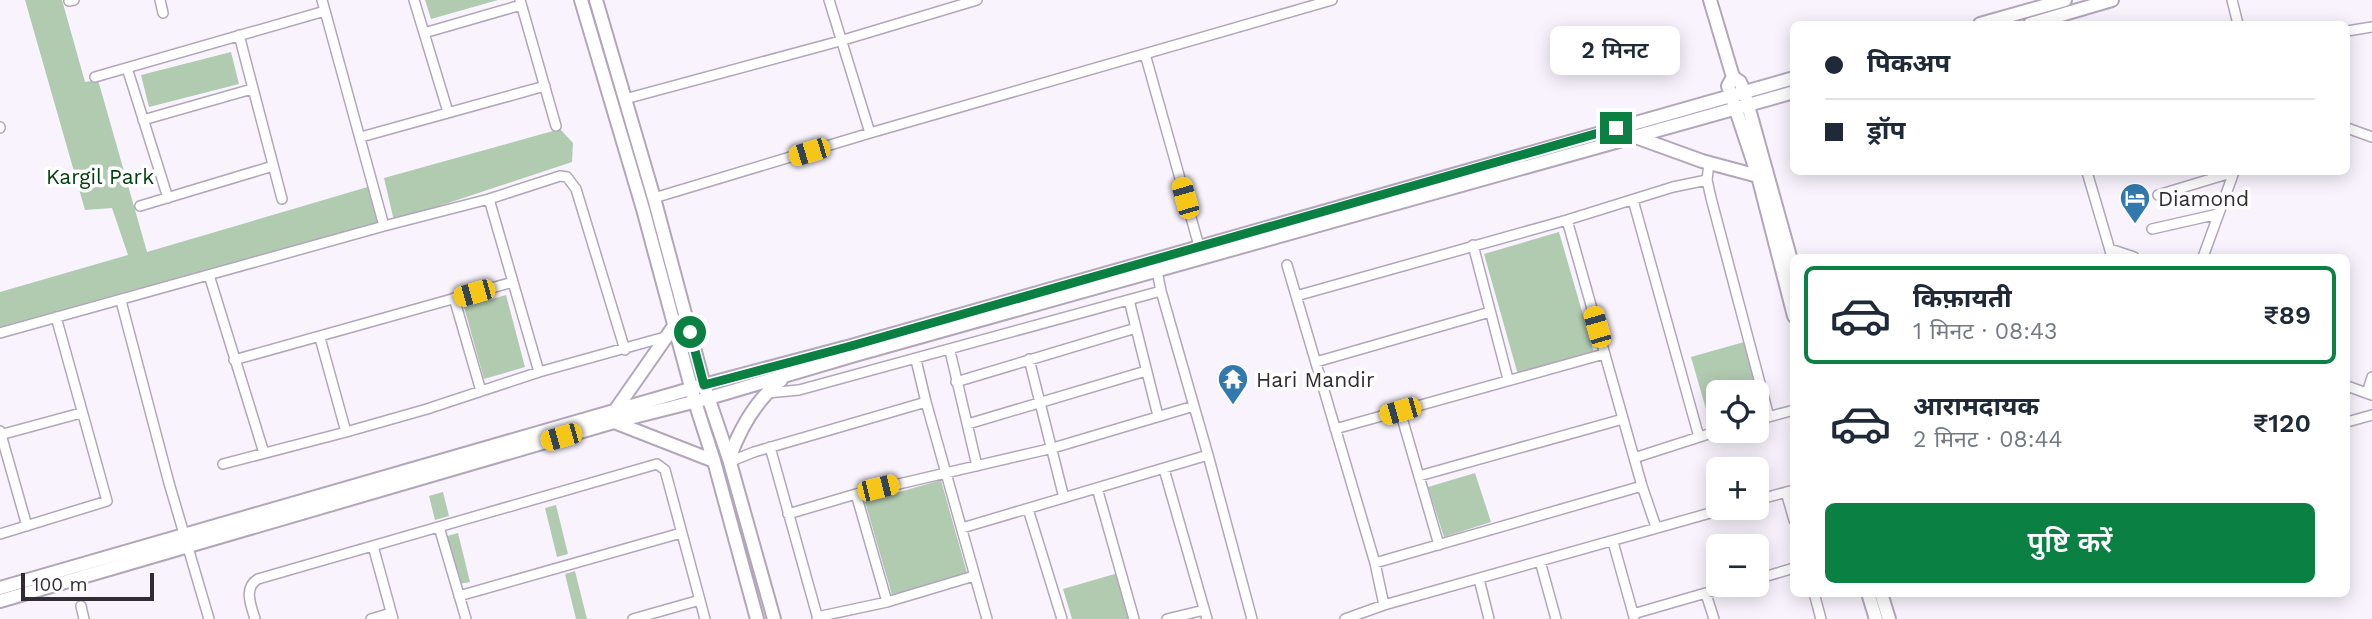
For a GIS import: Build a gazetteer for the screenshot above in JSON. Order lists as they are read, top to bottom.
{
  "parks": ["Kargil Park"],
  "places": {
    "hotel": ["Diamond"],
    "temple": ["Hari Mandir"]
  },
  "scale_bar": "100 m",
  "page": {
    "banner": ["पिकअप", "ड्रॉप"],
    "bubble": "2 मिनट",
    "list": [
      {
        "name": "किफ़ायती",
        "note": "1 मिनट · 08:43",
        "value": "₹89"
      },
      {
        "name": "आरामदायक",
        "note": "2 मिनट · 08:44",
        "value": "₹120"
      }
    ],
    "map_buttons": ["+", "−"],
    "buttons": "पुष्टि करें",
    "scale": "100 m"
  }
}
